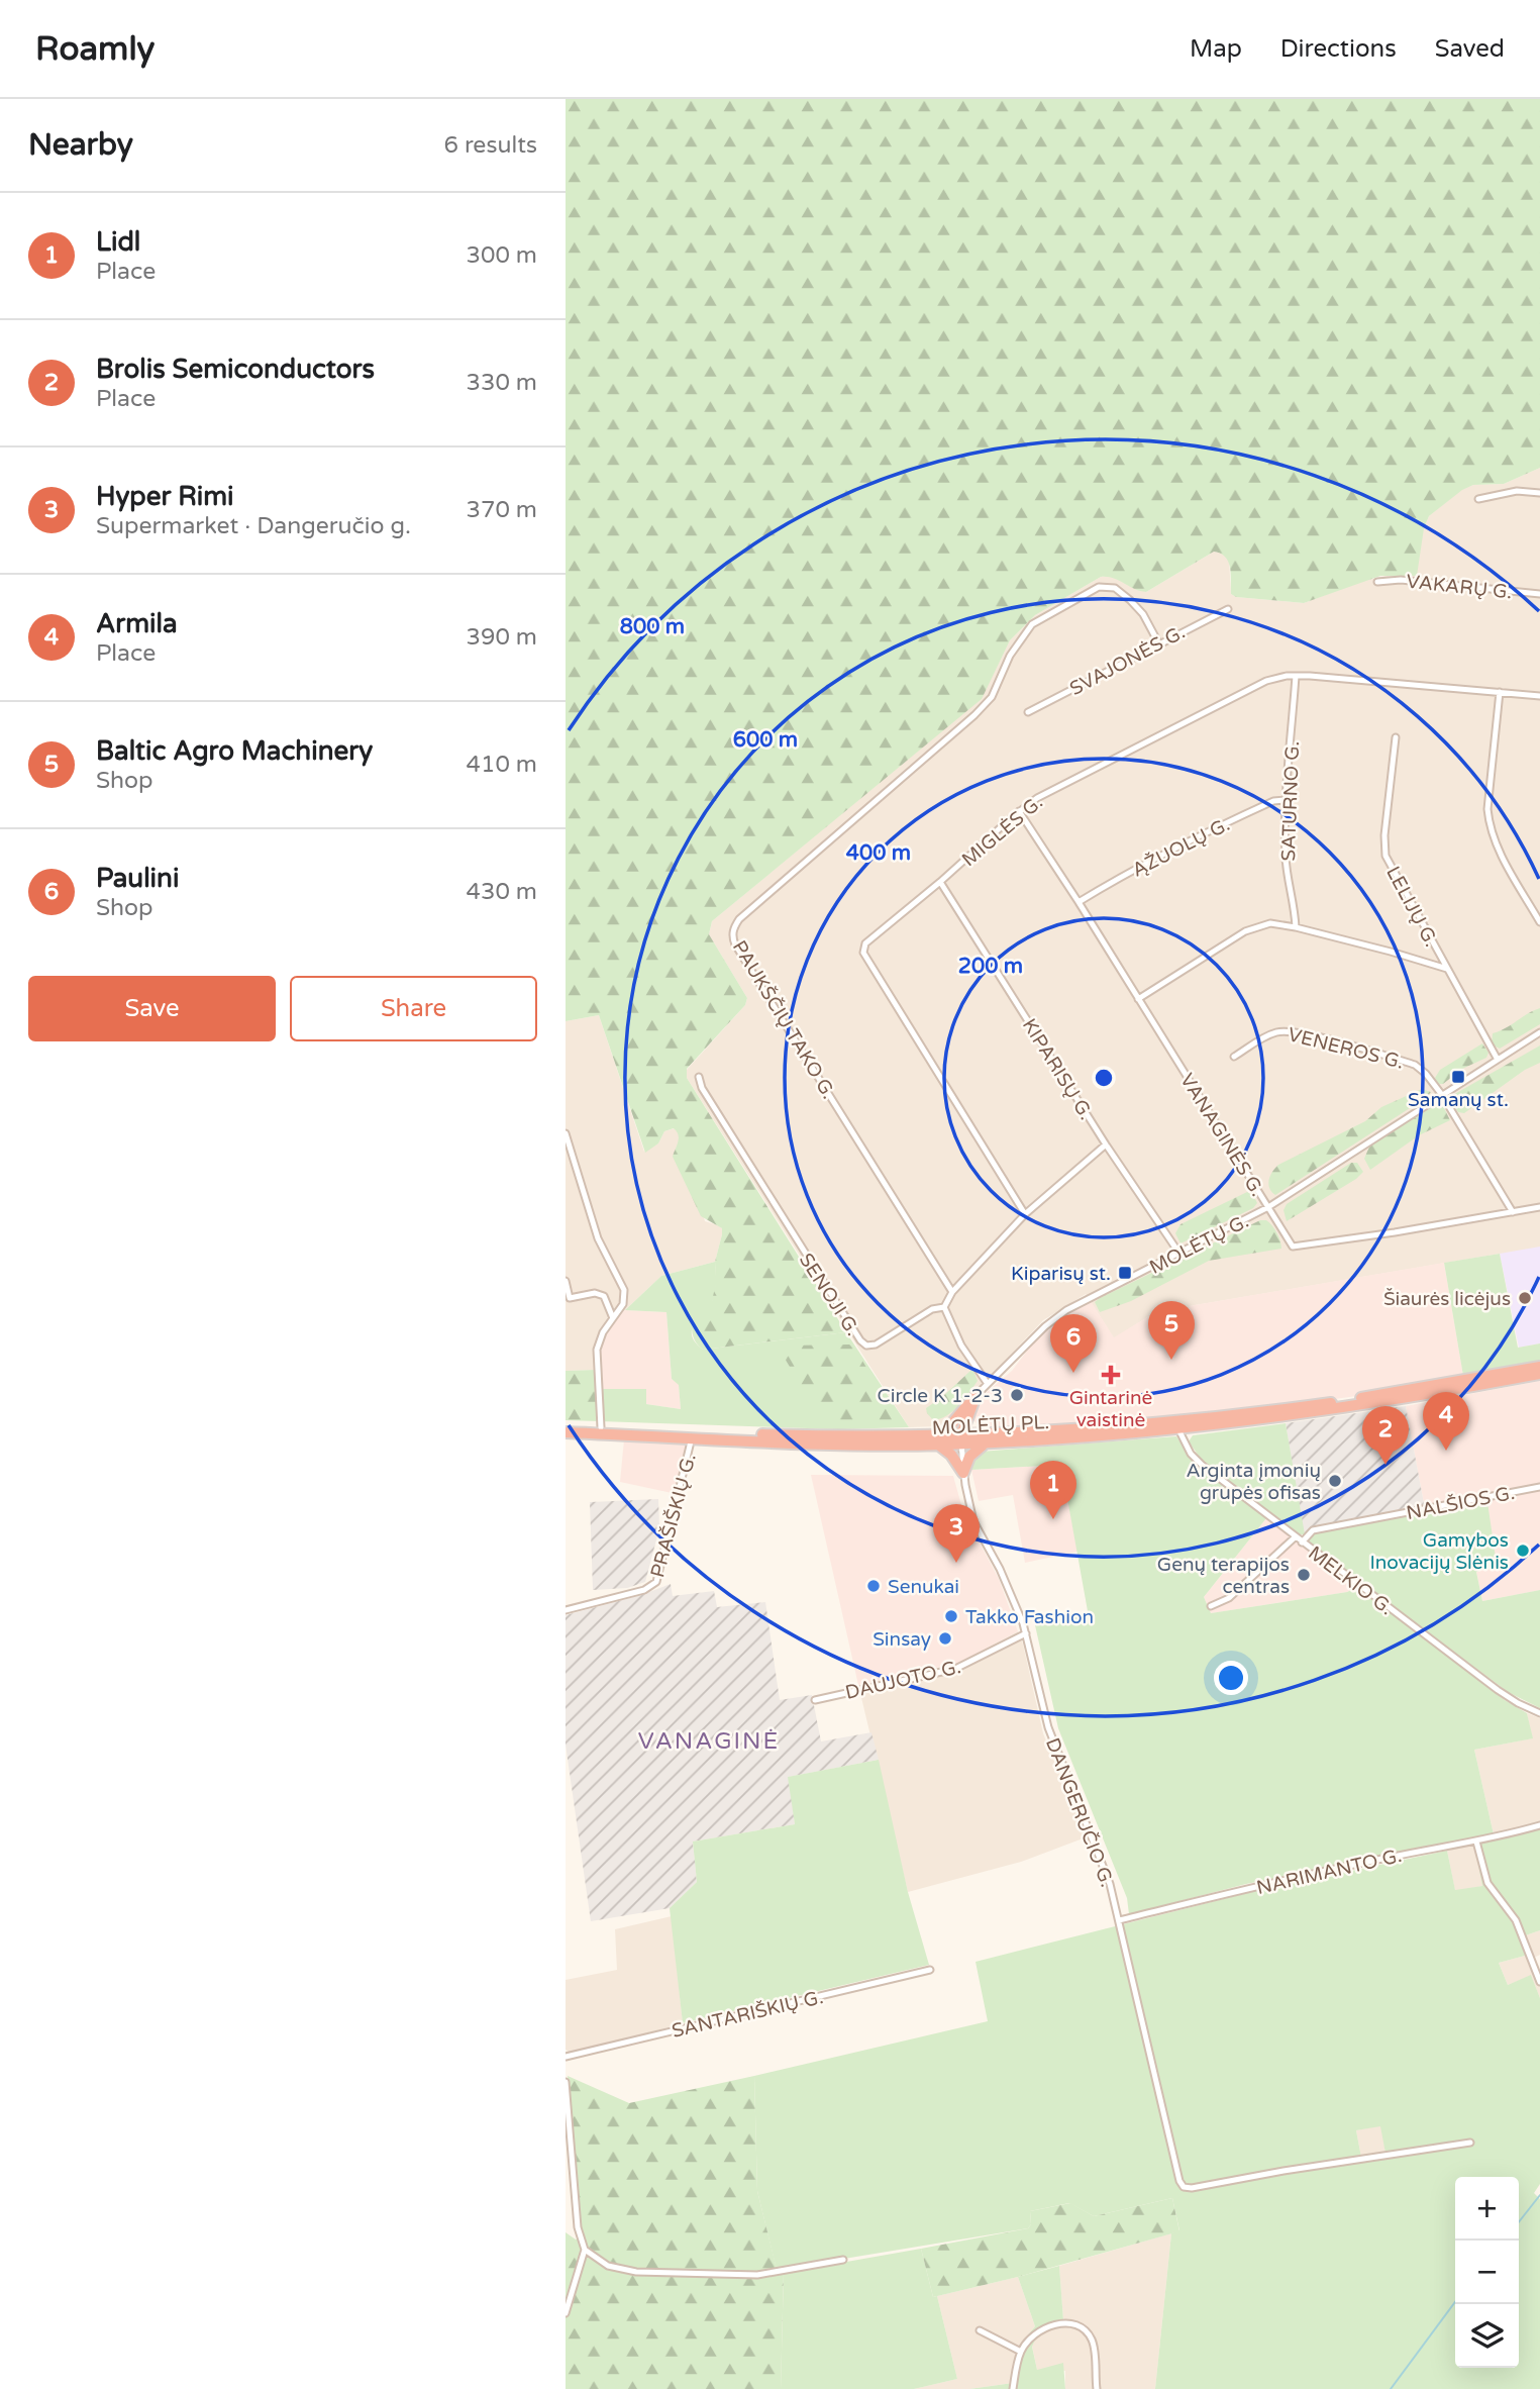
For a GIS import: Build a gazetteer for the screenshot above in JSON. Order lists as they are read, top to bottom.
{
  "streets": {
    "highway": ["MOLĖTŲ PL."],
    "street": [
      "VAKARŲ G.",
      "SVAJONĖS G.",
      "SATURNO G.",
      "MIGLĖS G.",
      "ĄŽUOLŲ G.",
      "LELIJŲ G.",
      "PAUKŠČIŲ TAKO G.",
      "VENEROS G.",
      "KIPARISŲ G.",
      "VANAGINĖS G.",
      "MOLĖTŲ G.",
      "SENOJI G.",
      "NALŠIOS G.",
      "PRAŠIŠKIŲ G.",
      "MELKIO G.",
      "DAUJOTO G.",
      "DANGERUČIO G.",
      "NARIMANTO G.",
      "SANTARIŠKIŲ G."
    ]
  },
  "crossings": [
    ["SVAJONĖS G.", "PAUKŠČIŲ TAKO G."],
    ["SATURNO G.", "MIGLĖS G."],
    ["SATURNO G.", "ĄŽUOLŲ G."],
    ["MIGLĖS G.", "KIPARISŲ G."],
    ["MIGLĖS G.", "VANAGINĖS G."],
    ["ĄŽUOLŲ G.", "VANAGINĖS G."],
    ["LELIJŲ G.", "MOLĖTŲ G."],
    ["VENEROS G.", "VANAGINĖS G."],
    ["VENEROS G.", "MOLĖTŲ G."],
    ["KIPARISŲ G.", "MOLĖTŲ G."],
    ["VANAGINĖS G.", "MOLĖTŲ G."],
    ["MOLĖTŲ PL.", "PRAŠIŠKIŲ G."],
    ["MOLĖTŲ PL.", "MELKIO G."],
    ["MOLĖTŲ PL.", "DANGERUČIO G."],
    ["NALŠIOS G.", "MELKIO G."],
    ["DAUJOTO G.", "DANGERUČIO G."],
    ["DANGERUČIO G.", "NARIMANTO G."]
  ],
  "districts": ["VANAGINĖ"],
  "places": {
    "transit": ["Samanų st.", "Kiparisų st."],
    "other": [
      "Šiaurės licėjus",
      "Circle K 1-2-3",
      "Arginta įmonių grupės ofisas",
      "Gamybos Inovacijų Slėnis",
      "Genų terapijos centras",
      "Senukai",
      "Takko Fashion",
      "Sinsay"
    ],
    "health": ["Gintarinė vaistinė"]
  },
  "page": {
    "header": "Roamly",
    "nav": ["Map", "Directions", "Saved"],
    "heading": ["Nearby", "6 results"],
    "list": [
      {
        "mark": "1",
        "name": "Lidl",
        "note": "Place",
        "value": "300 m"
      },
      {
        "mark": "2",
        "name": "Brolis Semiconductors",
        "note": "Place",
        "value": "330 m"
      },
      {
        "mark": "3",
        "name": "Hyper Rimi",
        "note": "Supermarket · Dangeručio g.",
        "value": "370 m"
      },
      {
        "mark": "4",
        "name": "Armila",
        "note": "Place",
        "value": "390 m"
      },
      {
        "mark": "5",
        "name": "Baltic Agro Machinery",
        "note": "Shop",
        "value": "410 m"
      },
      {
        "mark": "6",
        "name": "Paulini",
        "note": "Shop",
        "value": "430 m"
      }
    ],
    "buttons": ["Save", "Share"],
    "pins": [
      "5",
      "6",
      "4",
      "2",
      "1",
      "3"
    ],
    "map_buttons": ["+", "−"]
  },
  "rings": [
    "800 m",
    "600 m",
    "400 m",
    "200 m"
  ]
}
